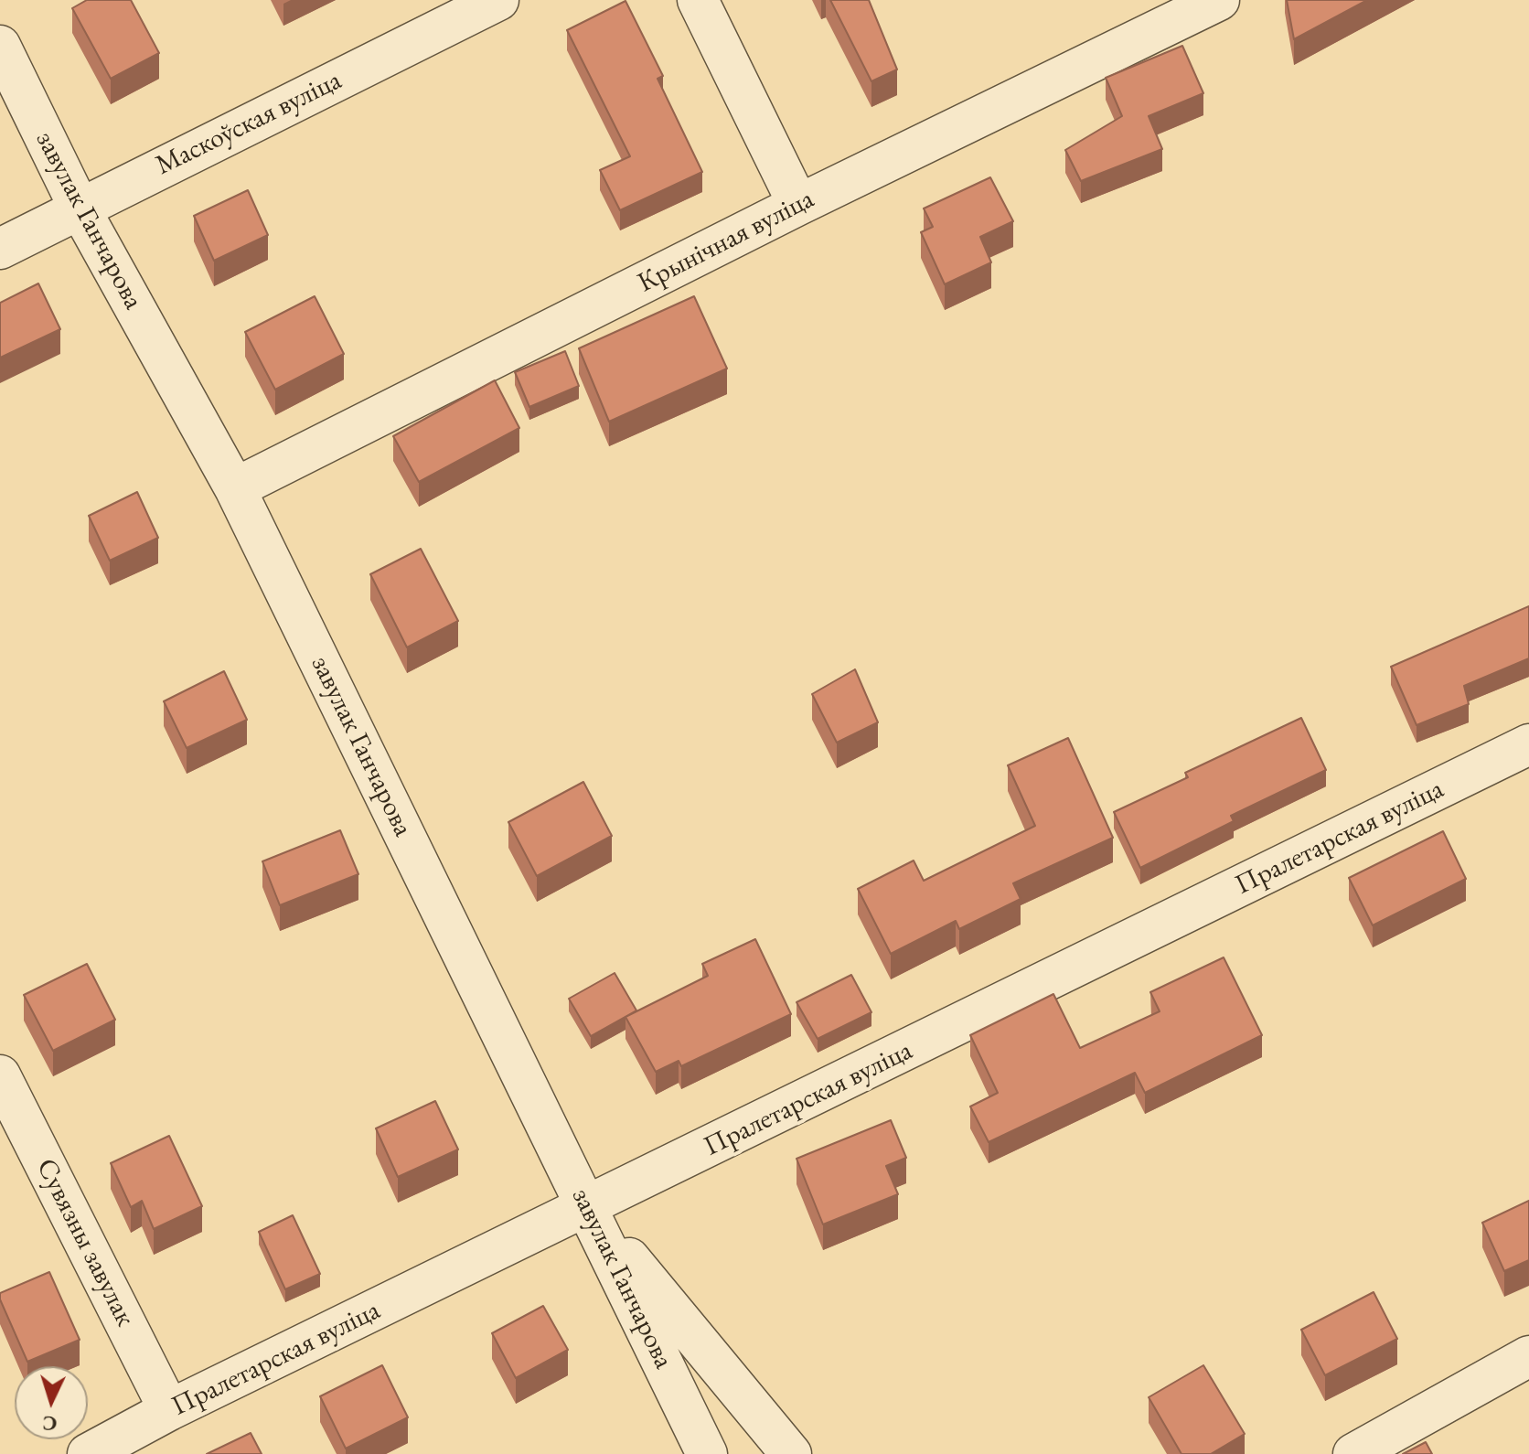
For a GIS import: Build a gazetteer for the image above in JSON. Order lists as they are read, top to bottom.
{
  "streets": {
    "street": [
      "Маскоўская вуліца",
      "завулак Ганчарова",
      "Крынічная вуліца",
      "Пралетарская вуліца",
      "Сувязны завулак"
    ]
  },
  "crossings": [
    ["Маскоўская вуліца", "завулак Ганчарова"],
    ["завулак Ганчарова", "Крынічная вуліца"],
    ["завулак Ганчарова", "Пралетарская вуліца"],
    ["Пралетарская вуліца", "Сувязны завулак"]
  ],
  "north": "bottom"
}
